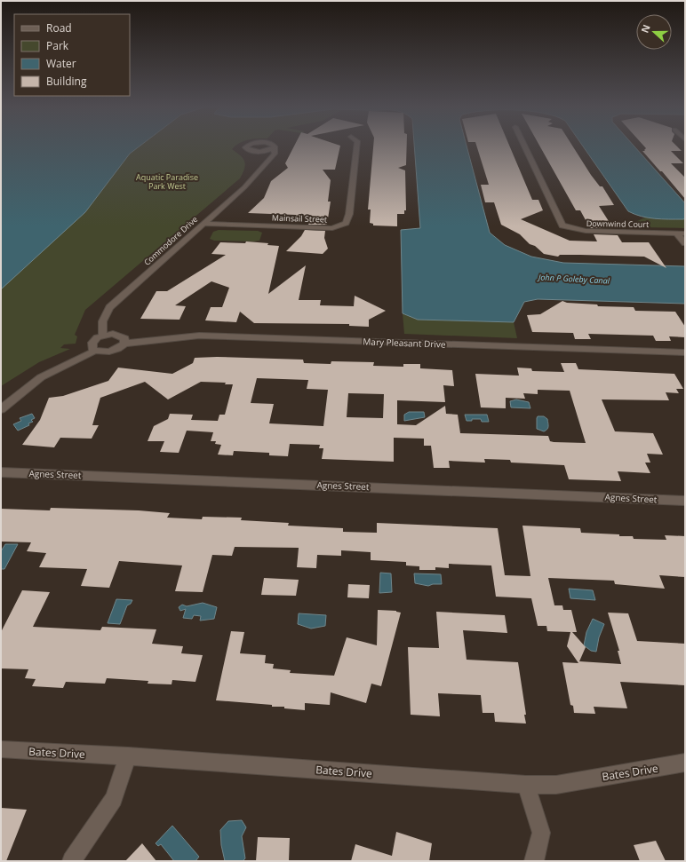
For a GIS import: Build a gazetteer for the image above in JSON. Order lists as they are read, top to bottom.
{
  "streets": {
    "street": [
      "Mainsail Street",
      "Downwind Court",
      "Commodore Drive",
      "Mary Pleasant Drive",
      "Agnes Street",
      "Bates Drive"
    ]
  },
  "crossings": [
    ["Mainsail Street", "Commodore Drive"]
  ],
  "water": ["John P Goleby Canal"],
  "parks": ["Aquatic Paradise Park West"],
  "legend": [
    "Road",
    "Park",
    "Water",
    "Building"
  ],
  "north": "left"
}
